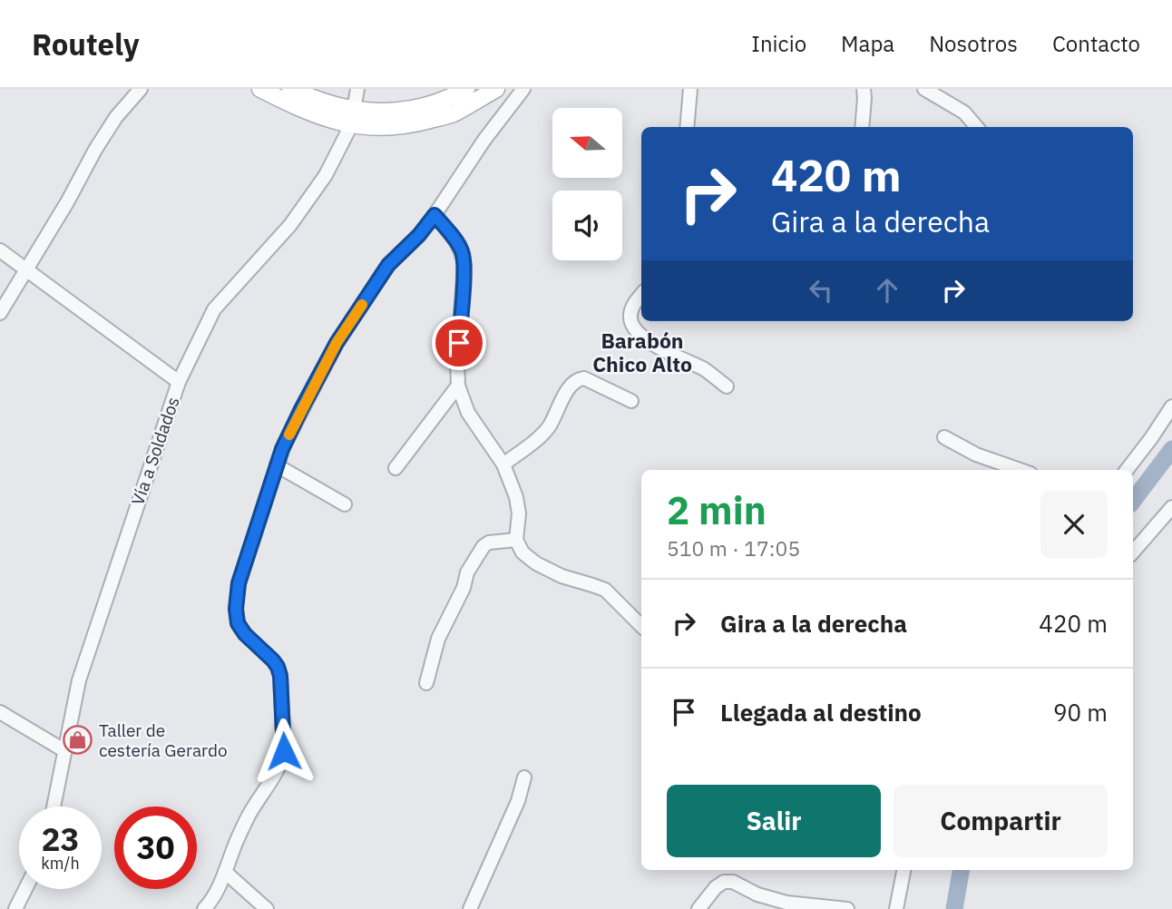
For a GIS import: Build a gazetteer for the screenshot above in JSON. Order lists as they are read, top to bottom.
{
  "streets": {
    "street": ["Vía a Soldados"]
  },
  "districts": ["Barabón Chico Alto"],
  "places": {
    "shop": ["Taller de cestería Gerardo"]
  },
  "north": "left",
  "page": {
    "header": "Routely",
    "nav": [
      "Inicio",
      "Mapa",
      "Nosotros",
      "Contacto"
    ],
    "turn": ["420 m", "Gira a la derecha"],
    "heading": ["2 min", "510 m · 17:05"],
    "list": [
      {
        "name": "Gira a la derecha",
        "value": "420 m"
      },
      {
        "name": "Llegada al destino",
        "value": "90 m"
      }
    ],
    "buttons": ["Salir", "Compartir"],
    "speed": "23 km/h",
    "limit": "30"
  }
}
